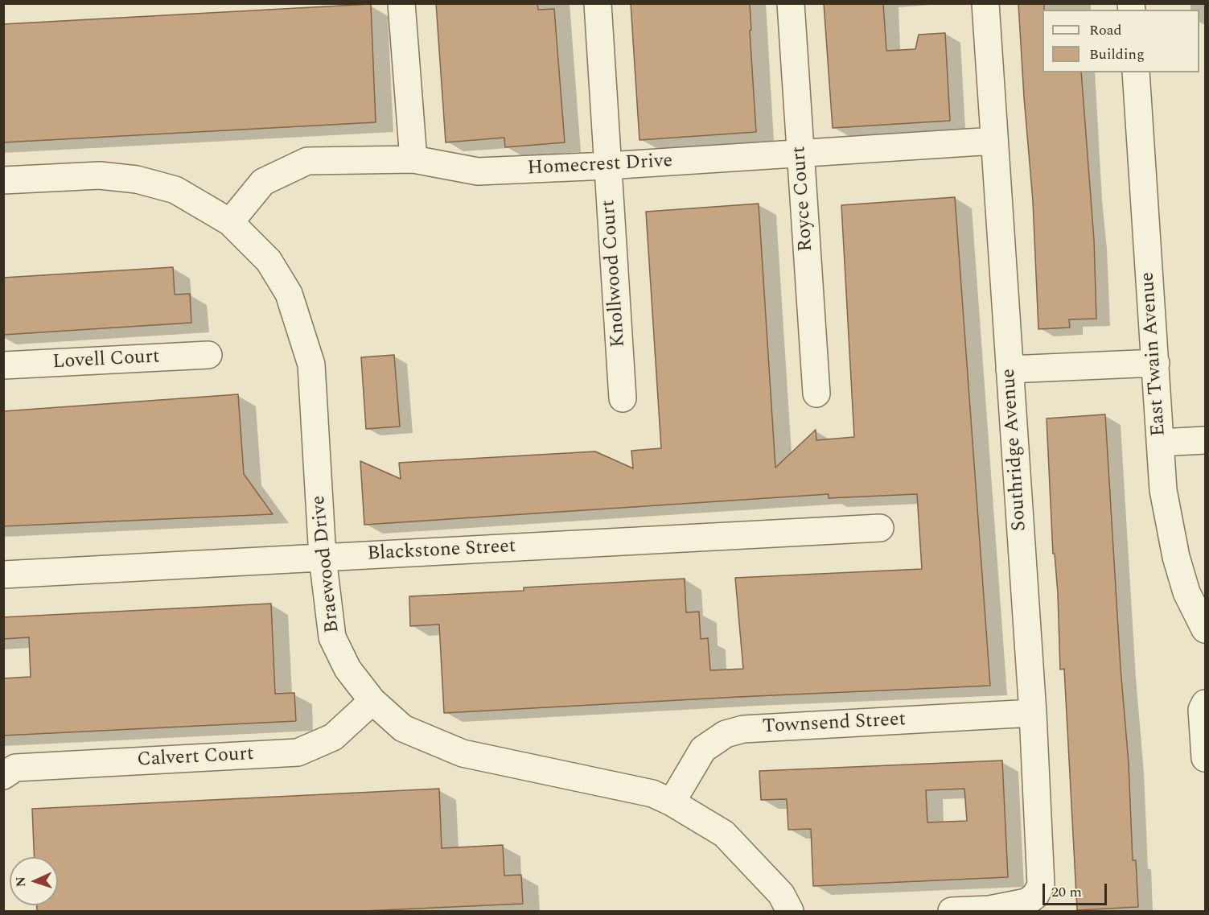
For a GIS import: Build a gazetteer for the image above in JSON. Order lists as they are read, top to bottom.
{
  "streets": {
    "street": [
      "Homecrest Drive",
      "Royce Court",
      "Knollwood Court",
      "East Twain Avenue",
      "Lovell Court",
      "Southridge Avenue",
      "Blackstone Street",
      "Braewood Drive",
      "Townsend Street",
      "Calvert Court"
    ]
  },
  "crossings": [
    ["Homecrest Drive", "Royce Court"],
    ["Homecrest Drive", "Knollwood Court"],
    ["Homecrest Drive", "Southridge Avenue"],
    ["Homecrest Drive", "Braewood Drive"],
    ["Southridge Avenue", "Townsend Street"],
    ["Blackstone Street", "Braewood Drive"],
    ["Braewood Drive", "Townsend Street"],
    ["Braewood Drive", "Calvert Court"]
  ],
  "legend": ["Road", "Building"],
  "scale_bar": "20 m",
  "north": "left"
}
